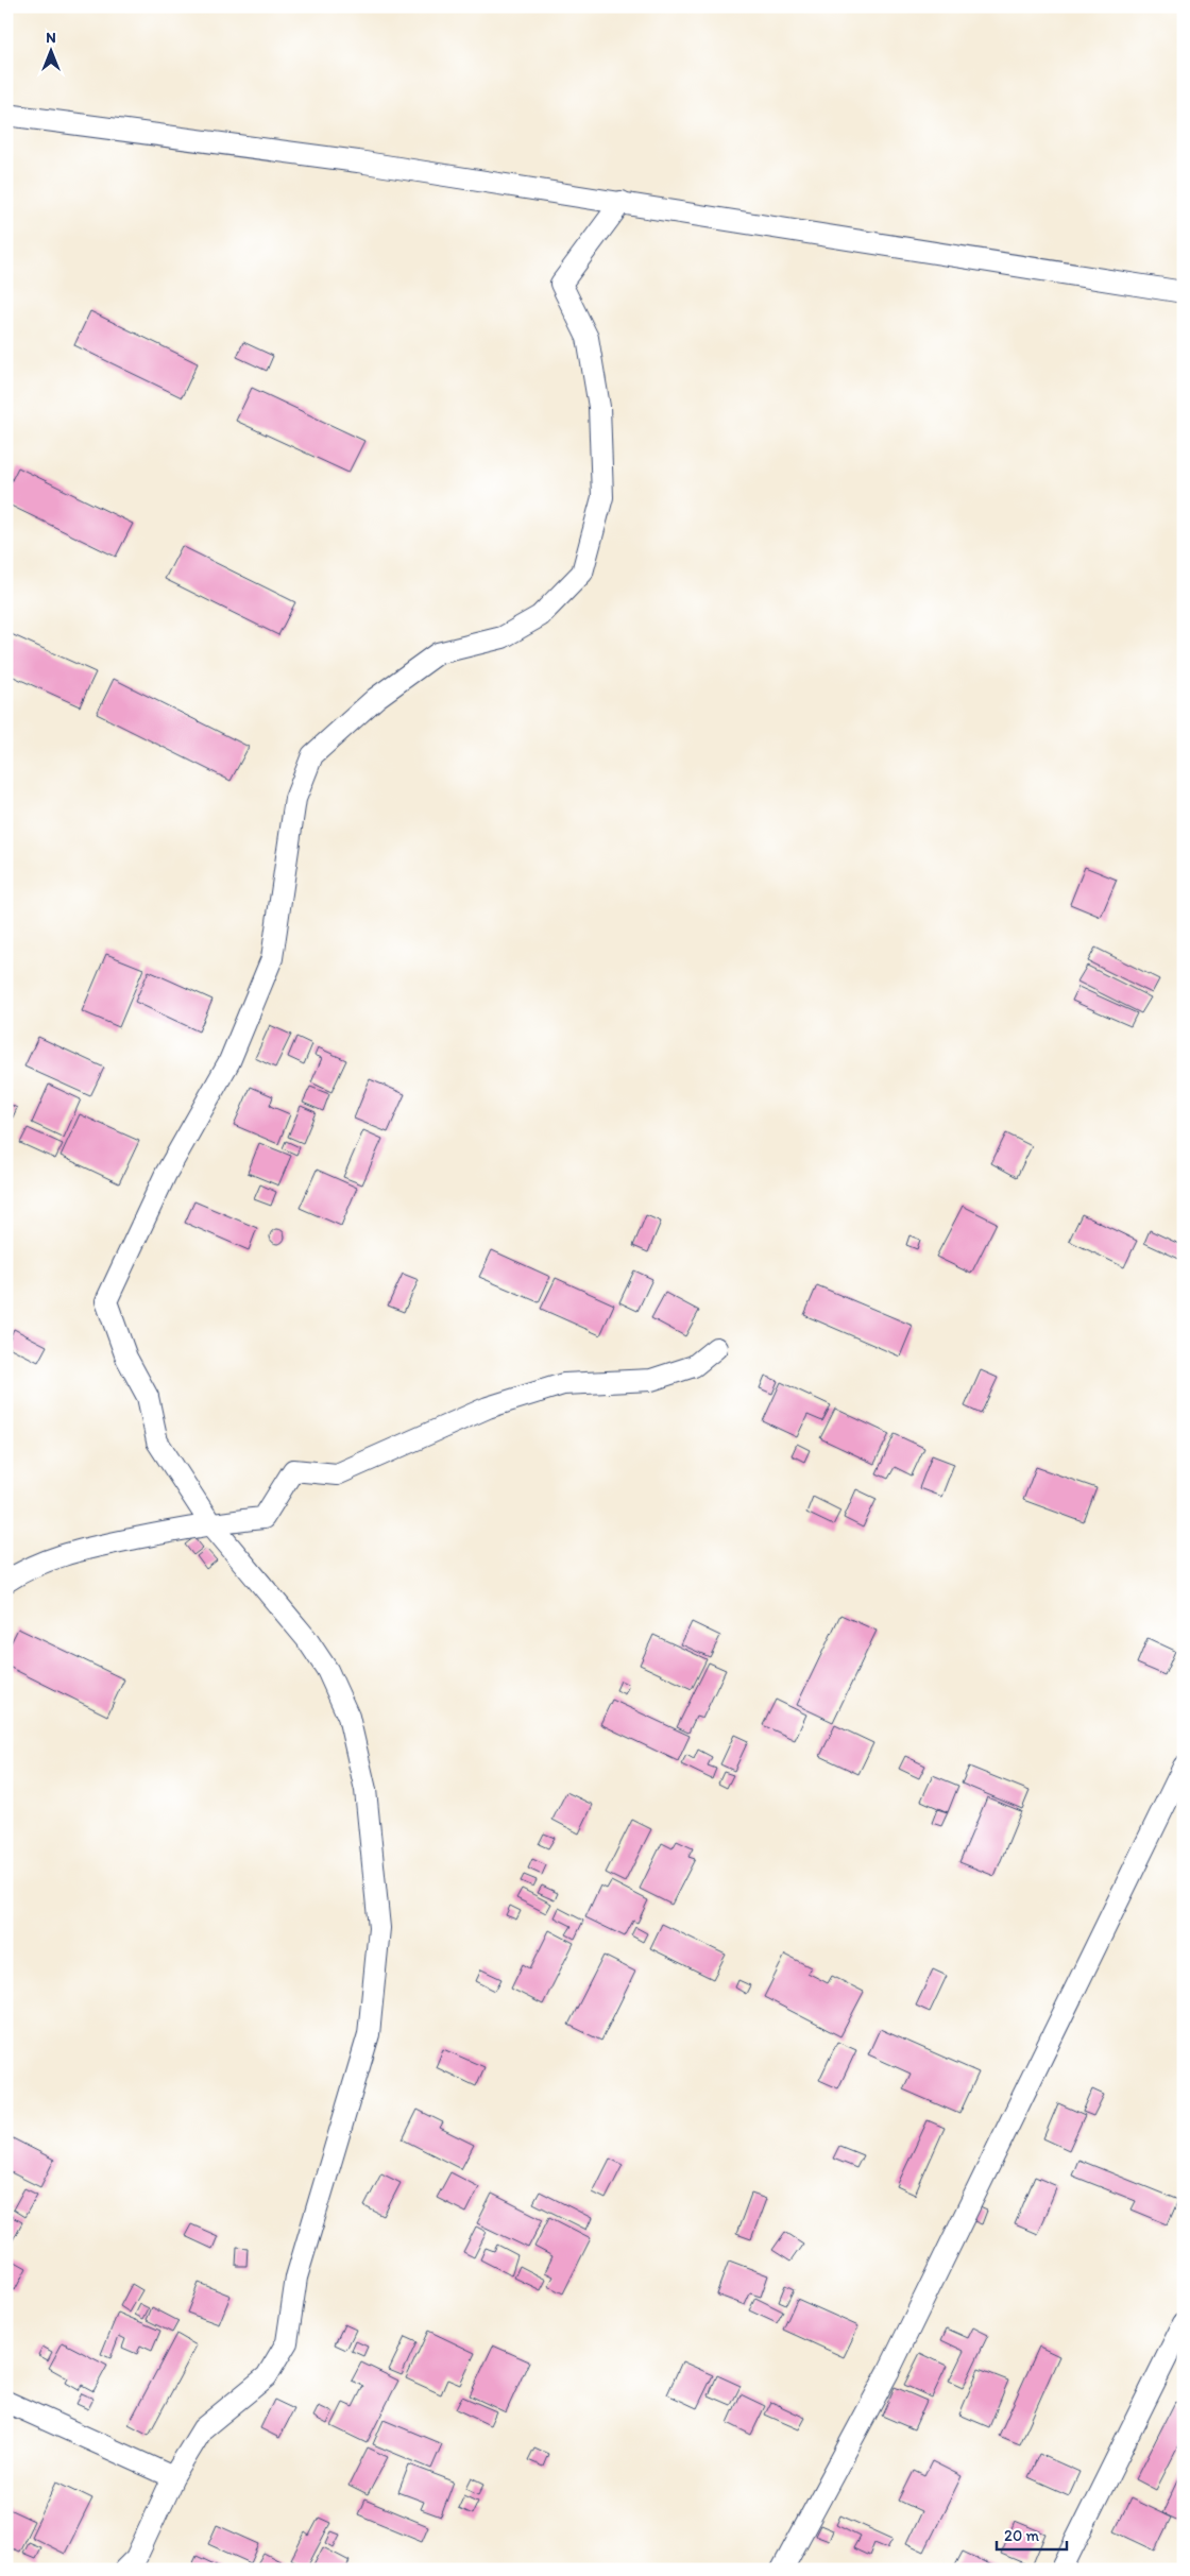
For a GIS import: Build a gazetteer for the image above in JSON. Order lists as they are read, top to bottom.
{
  "scale_bar": "20 m",
  "north": "top"
}
